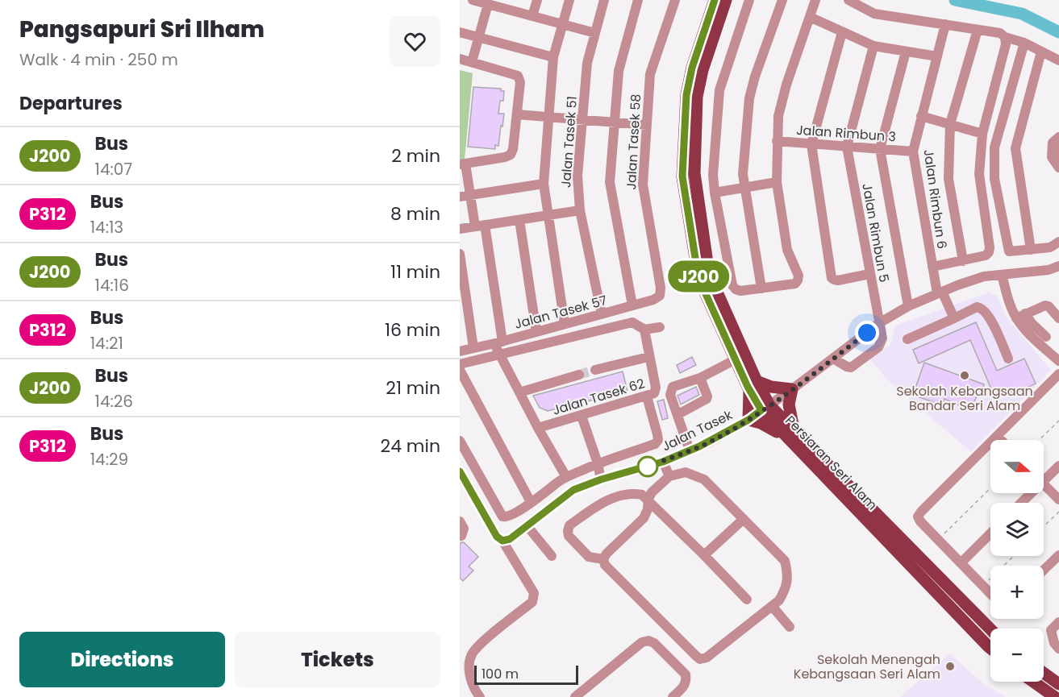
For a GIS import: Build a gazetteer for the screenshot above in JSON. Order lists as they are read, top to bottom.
{
  "streets": {
    "main road": ["Persiaran Seri Alam"],
    "street": [
      "Jalan Rimbun 3",
      "Jalan Tasek 51",
      "Jalan Tasek 58",
      "Jalan Rimbun 6",
      "Jalan Rimbun 5",
      "Jalan Tasek 57",
      "Jalan Tasek 62",
      "Jalan Tasek"
    ]
  },
  "crossings": [
    ["Jalan Rimbun 3", "Jalan Rimbun 6"],
    ["Jalan Rimbun 3", "Jalan Rimbun 5"],
    ["Jalan Tasek 51", "Jalan Tasek 57"],
    ["Jalan Tasek 58", "Jalan Tasek 57"],
    ["Jalan Rimbun 6", "Jalan Tasek"],
    ["Jalan Rimbun 5", "Jalan Tasek"],
    ["Jalan Tasek", "Persiaran Seri Alam"]
  ],
  "places": ["Sekolah Kebangsaan Bandar Seri Alam", "Sekolah Menengah Kebangsaan Seri Alam"],
  "lines": ["bus line J200"],
  "scale_bar": "100 m",
  "north": "right",
  "page": {
    "heading": [
      ["Pangsapuri Sri Ilham", "Walk · 4 min · 250 m"],
      "Departures"
    ],
    "on_map": "J200",
    "list": [
      {
        "mark": "J200",
        "name": "Bus",
        "note": "14:07",
        "value": "2 min"
      },
      {
        "mark": "P312",
        "name": "Bus",
        "note": "14:13",
        "value": "8 min"
      },
      {
        "mark": "J200",
        "name": "Bus",
        "note": "14:16",
        "value": "11 min"
      },
      {
        "mark": "P312",
        "name": "Bus",
        "note": "14:21",
        "value": "16 min"
      },
      {
        "mark": "J200",
        "name": "Bus",
        "note": "14:26",
        "value": "21 min"
      },
      {
        "mark": "P312",
        "name": "Bus",
        "note": "14:29",
        "value": "24 min"
      }
    ],
    "map_buttons": ["+", "−"],
    "buttons": ["Directions", "Tickets"],
    "scale": "100 m"
  }
}
